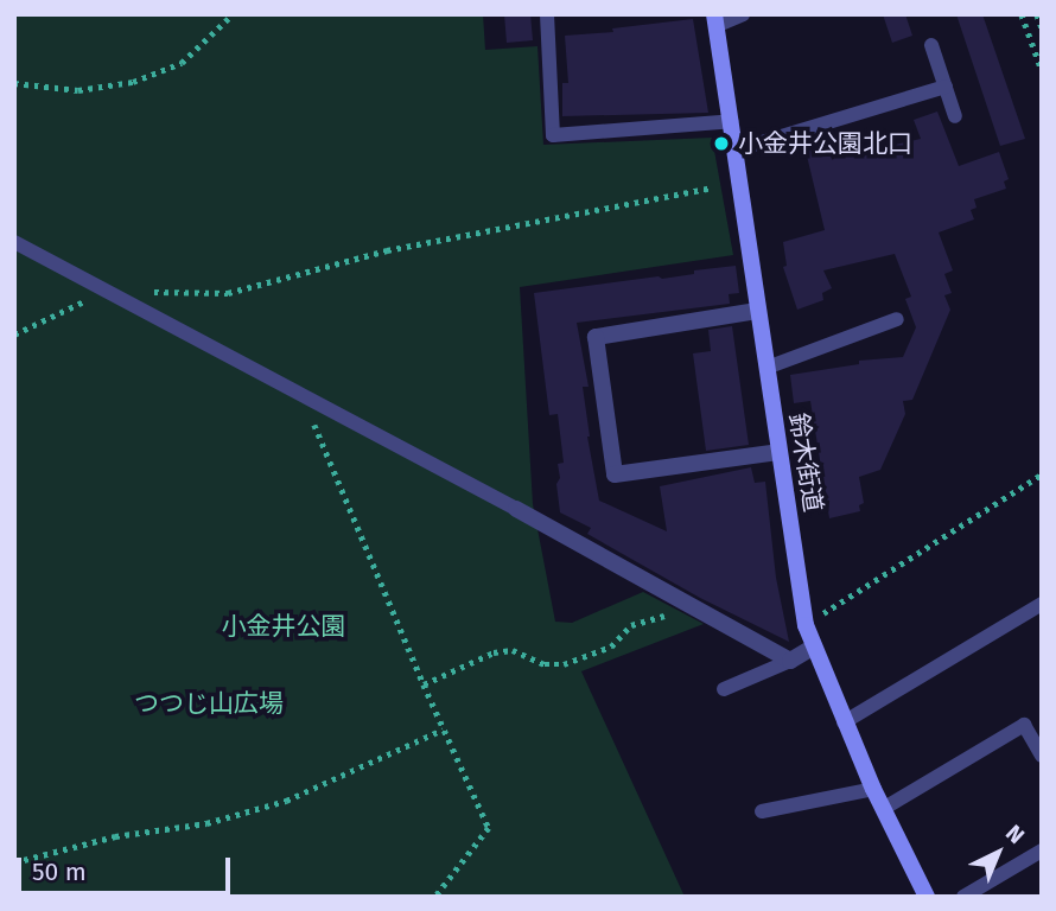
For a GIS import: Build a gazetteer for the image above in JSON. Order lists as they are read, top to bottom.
{
  "streets": {
    "street": ["鈴木街道"]
  },
  "parks": ["小金井公園", "つつじ山広場"],
  "places": ["小金井公園北口"],
  "scale_bar": "50 m",
  "north": "top right"
}
